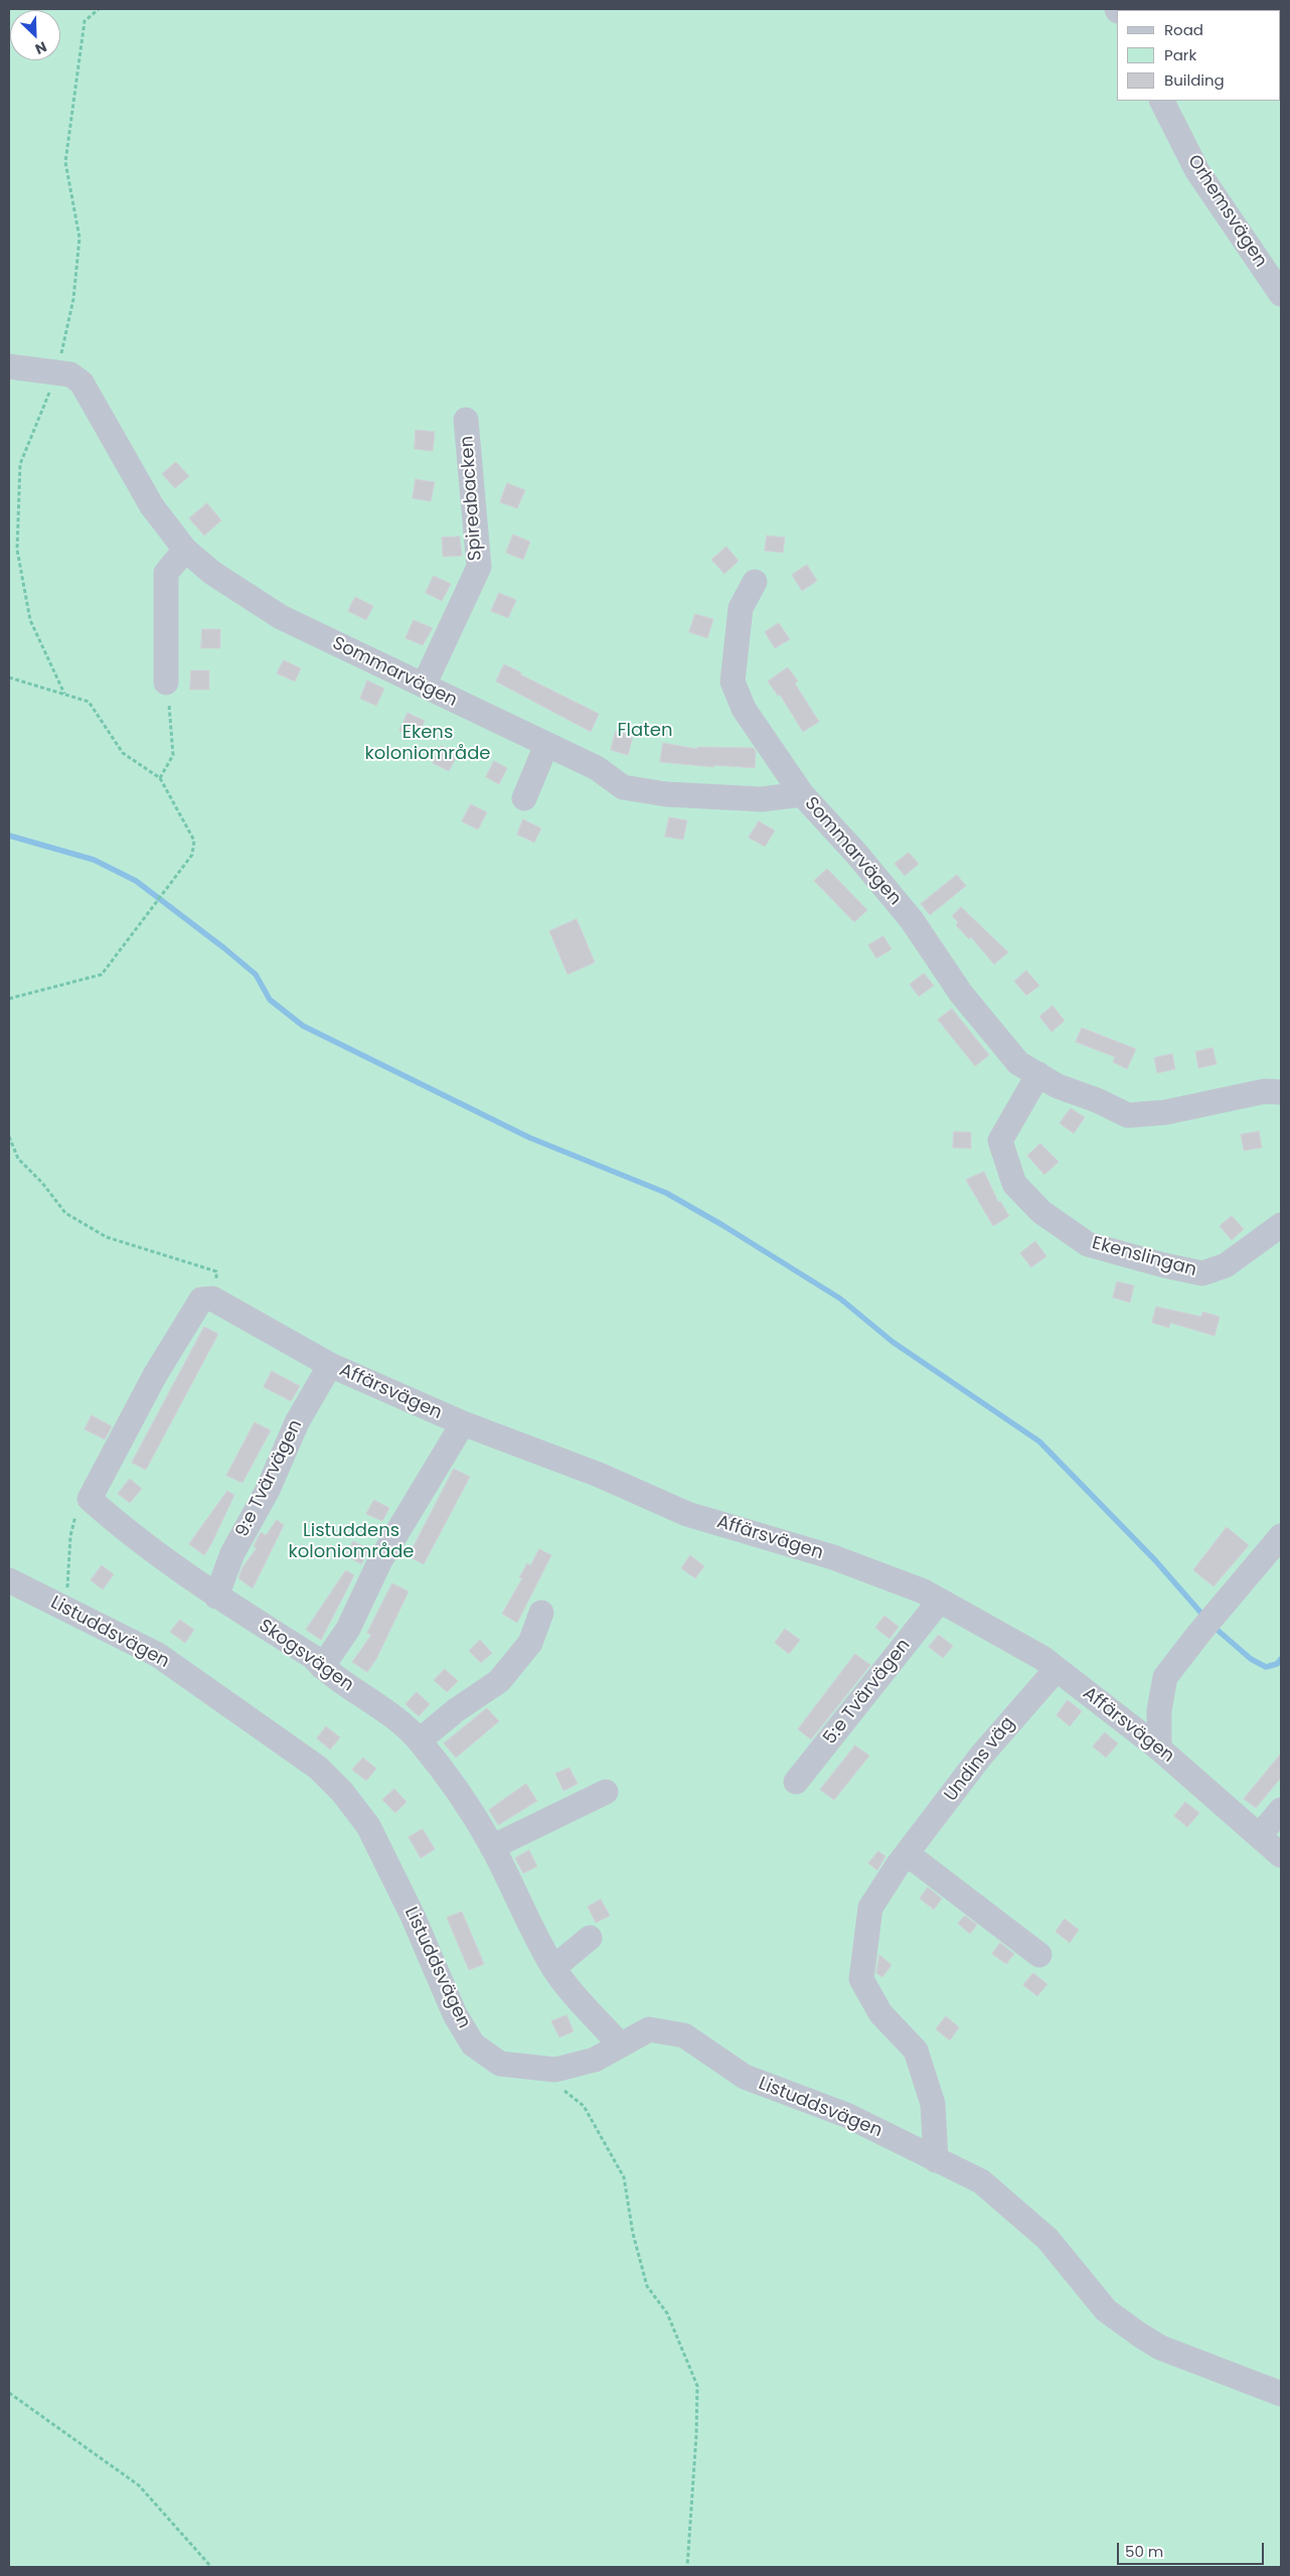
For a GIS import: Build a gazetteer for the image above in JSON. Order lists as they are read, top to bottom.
{
  "streets": {
    "street": [
      "Orhemsvägen",
      "Spireabacken",
      "Sommarvägen",
      "Ekenslingan",
      "Affärsvägen",
      "9:e Tvärvägen",
      "Listuddsvägen",
      "Skogsvägen",
      "5:e Tvärvägen",
      "Undins väg"
    ]
  },
  "crossings": [
    ["Spireabacken", "Sommarvägen"],
    ["Sommarvägen", "Ekenslingan"],
    ["Affärsvägen", "9:e Tvärvägen"],
    ["Affärsvägen", "5:e Tvärvägen"],
    ["Affärsvägen", "Undins väg"],
    ["9:e Tvärvägen", "Skogsvägen"],
    ["Listuddsvägen", "Skogsvägen"],
    ["Listuddsvägen", "Undins väg"]
  ],
  "parks": ["Flaten", "Ekens koloniområde", "Listuddens koloniområde"],
  "legend": ["Road", "Park", "Building"],
  "scale_bar": "50 m",
  "north": "bottom right"
}
